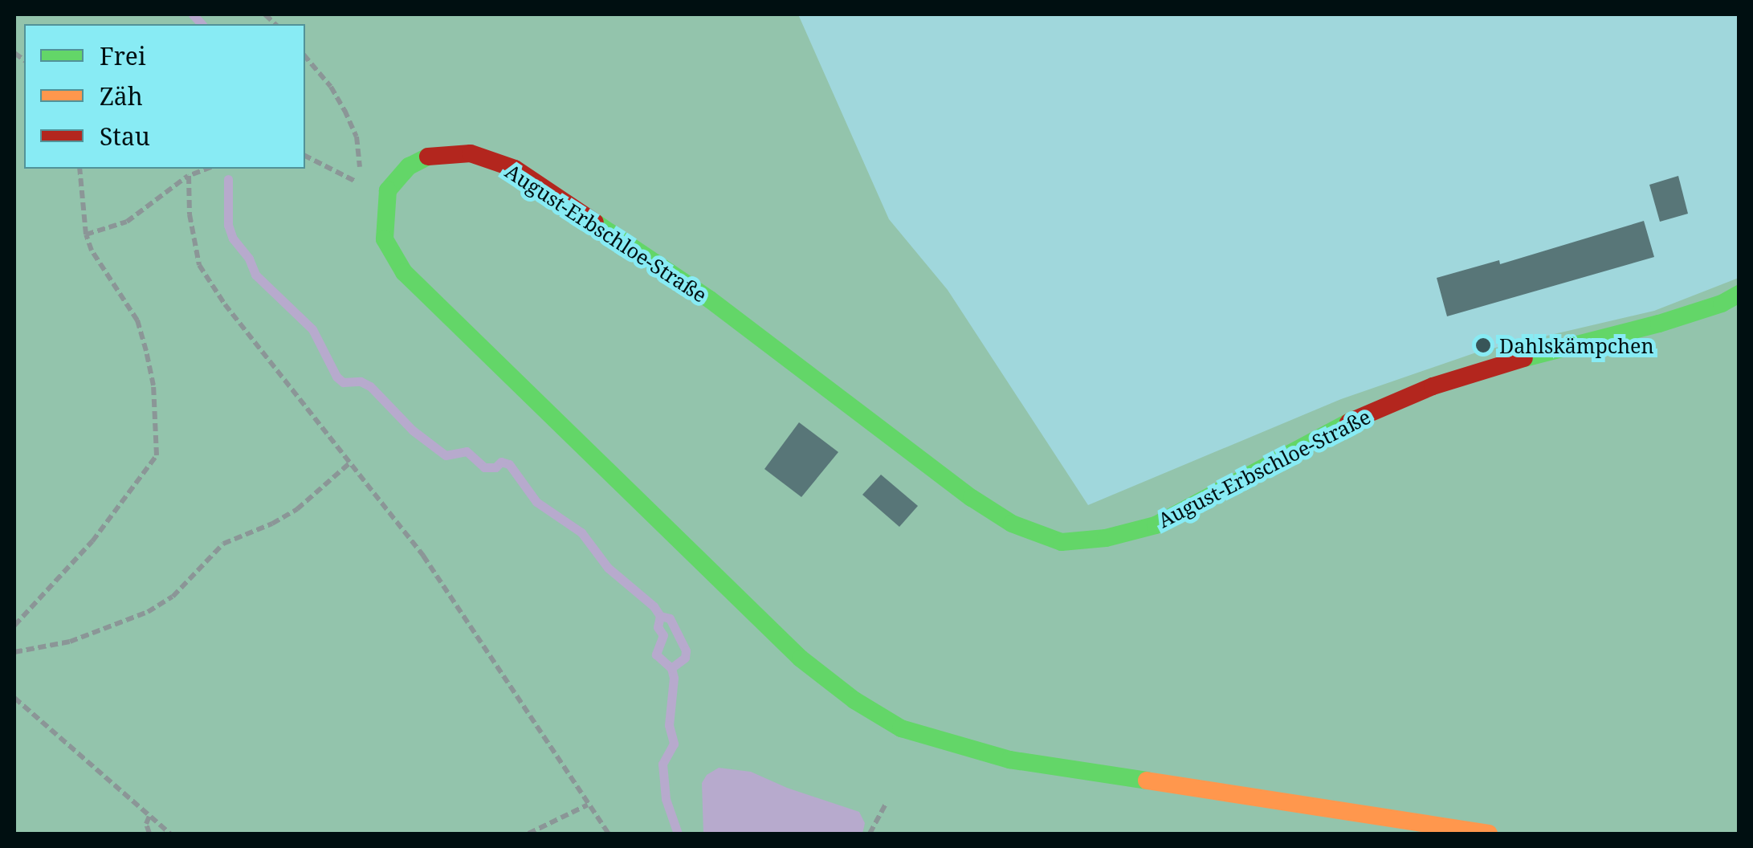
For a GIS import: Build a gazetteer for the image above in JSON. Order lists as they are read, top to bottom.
{
  "streets": {
    "main road": ["August-Erbschloe-Straße"]
  },
  "places": ["Dahlskämpchen"],
  "legend": ["Frei", "Zäh", "Stau"]
}
